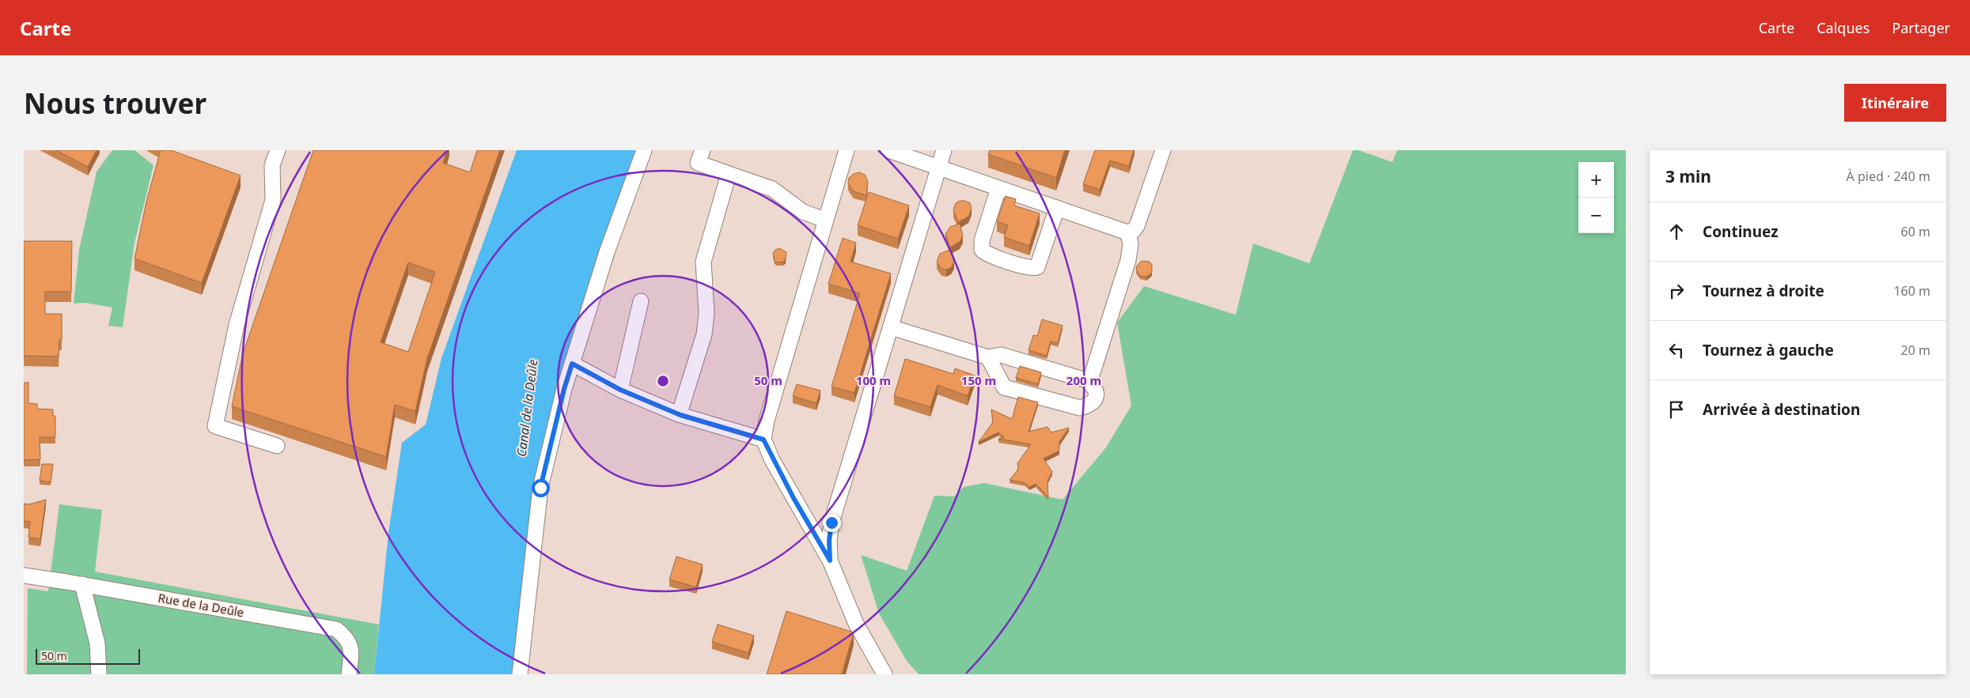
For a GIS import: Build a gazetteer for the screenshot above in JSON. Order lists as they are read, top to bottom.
{
  "streets": {
    "street": ["Rue de la Deûle"]
  },
  "water": ["Canal de la Deûle"],
  "scale_bar": "50 m",
  "page": {
    "header": "Carte",
    "nav": ["Carte", "Calques", "Partager"],
    "buttons": "Itinéraire",
    "title": "Nous trouver",
    "heading": ["3 min", "À pied · 240 m"],
    "map_buttons": ["+", "−"],
    "list": [
      ["Continuez", "60 m"],
      ["Tournez à droite", "160 m"],
      ["Tournez à gauche", "20 m"],
      "Arrivée à destination"
    ],
    "scale": "50 m"
  },
  "rings": [
    "50 m",
    "100 m",
    "150 m",
    "200 m"
  ]
}
